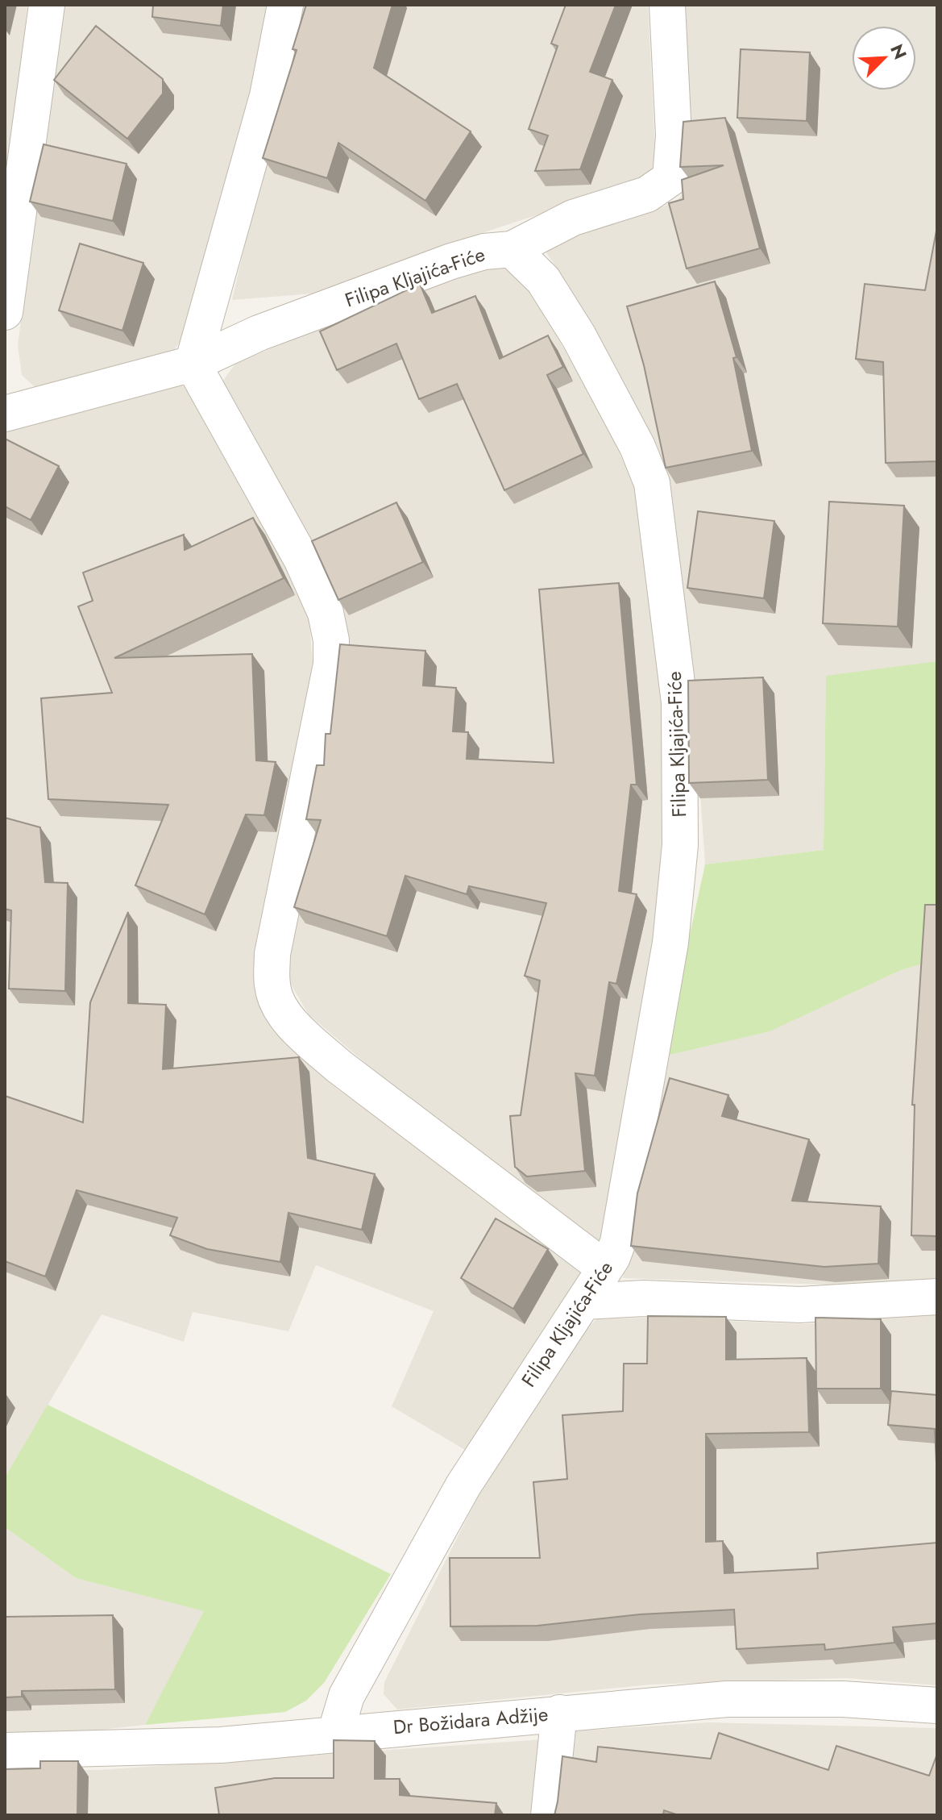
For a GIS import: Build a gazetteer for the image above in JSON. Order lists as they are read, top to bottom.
{
  "streets": {
    "street": ["Filipa Kljajića-Fiće", "Dr Božidara Adžije"]
  },
  "crossings": [
    ["Filipa Kljajića-Fiće", "Dr Božidara Adžije"]
  ],
  "north": "top right"
}
